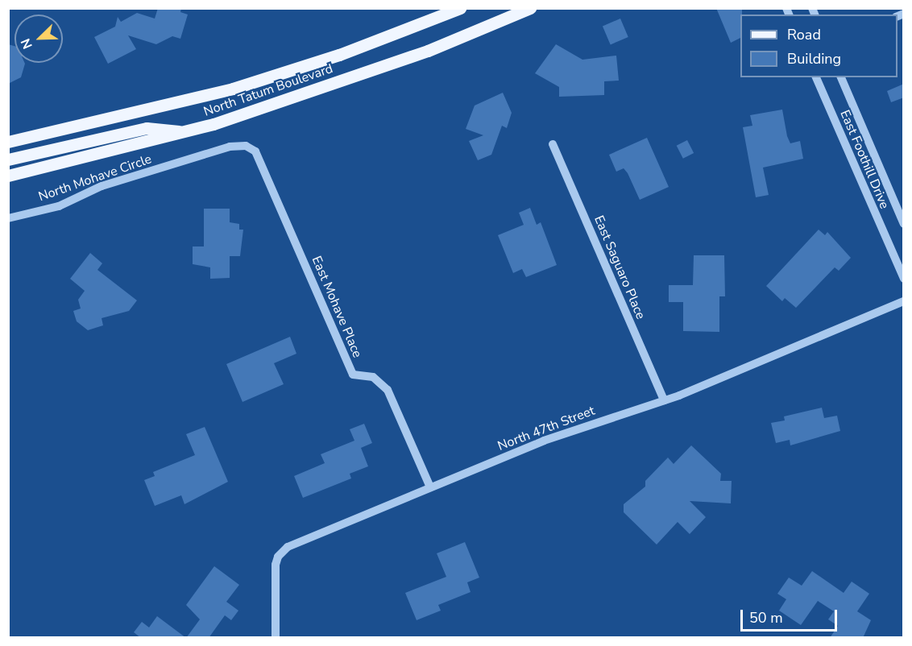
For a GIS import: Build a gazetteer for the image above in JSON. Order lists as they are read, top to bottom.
{
  "streets": {
    "main road": ["North Tatum Boulevard"],
    "street": [
      "East Foothill Drive",
      "North Mohave Circle",
      "East Saguaro Place",
      "East Mohave Place",
      "North 47th Street"
    ]
  },
  "crossings": [
    ["North Mohave Circle", "East Mohave Place"],
    ["East Saguaro Place", "North 47th Street"],
    ["East Mohave Place", "North 47th Street"]
  ],
  "legend": ["Road", "Building"],
  "scale_bar": "50 m",
  "north": "bottom left"
}
